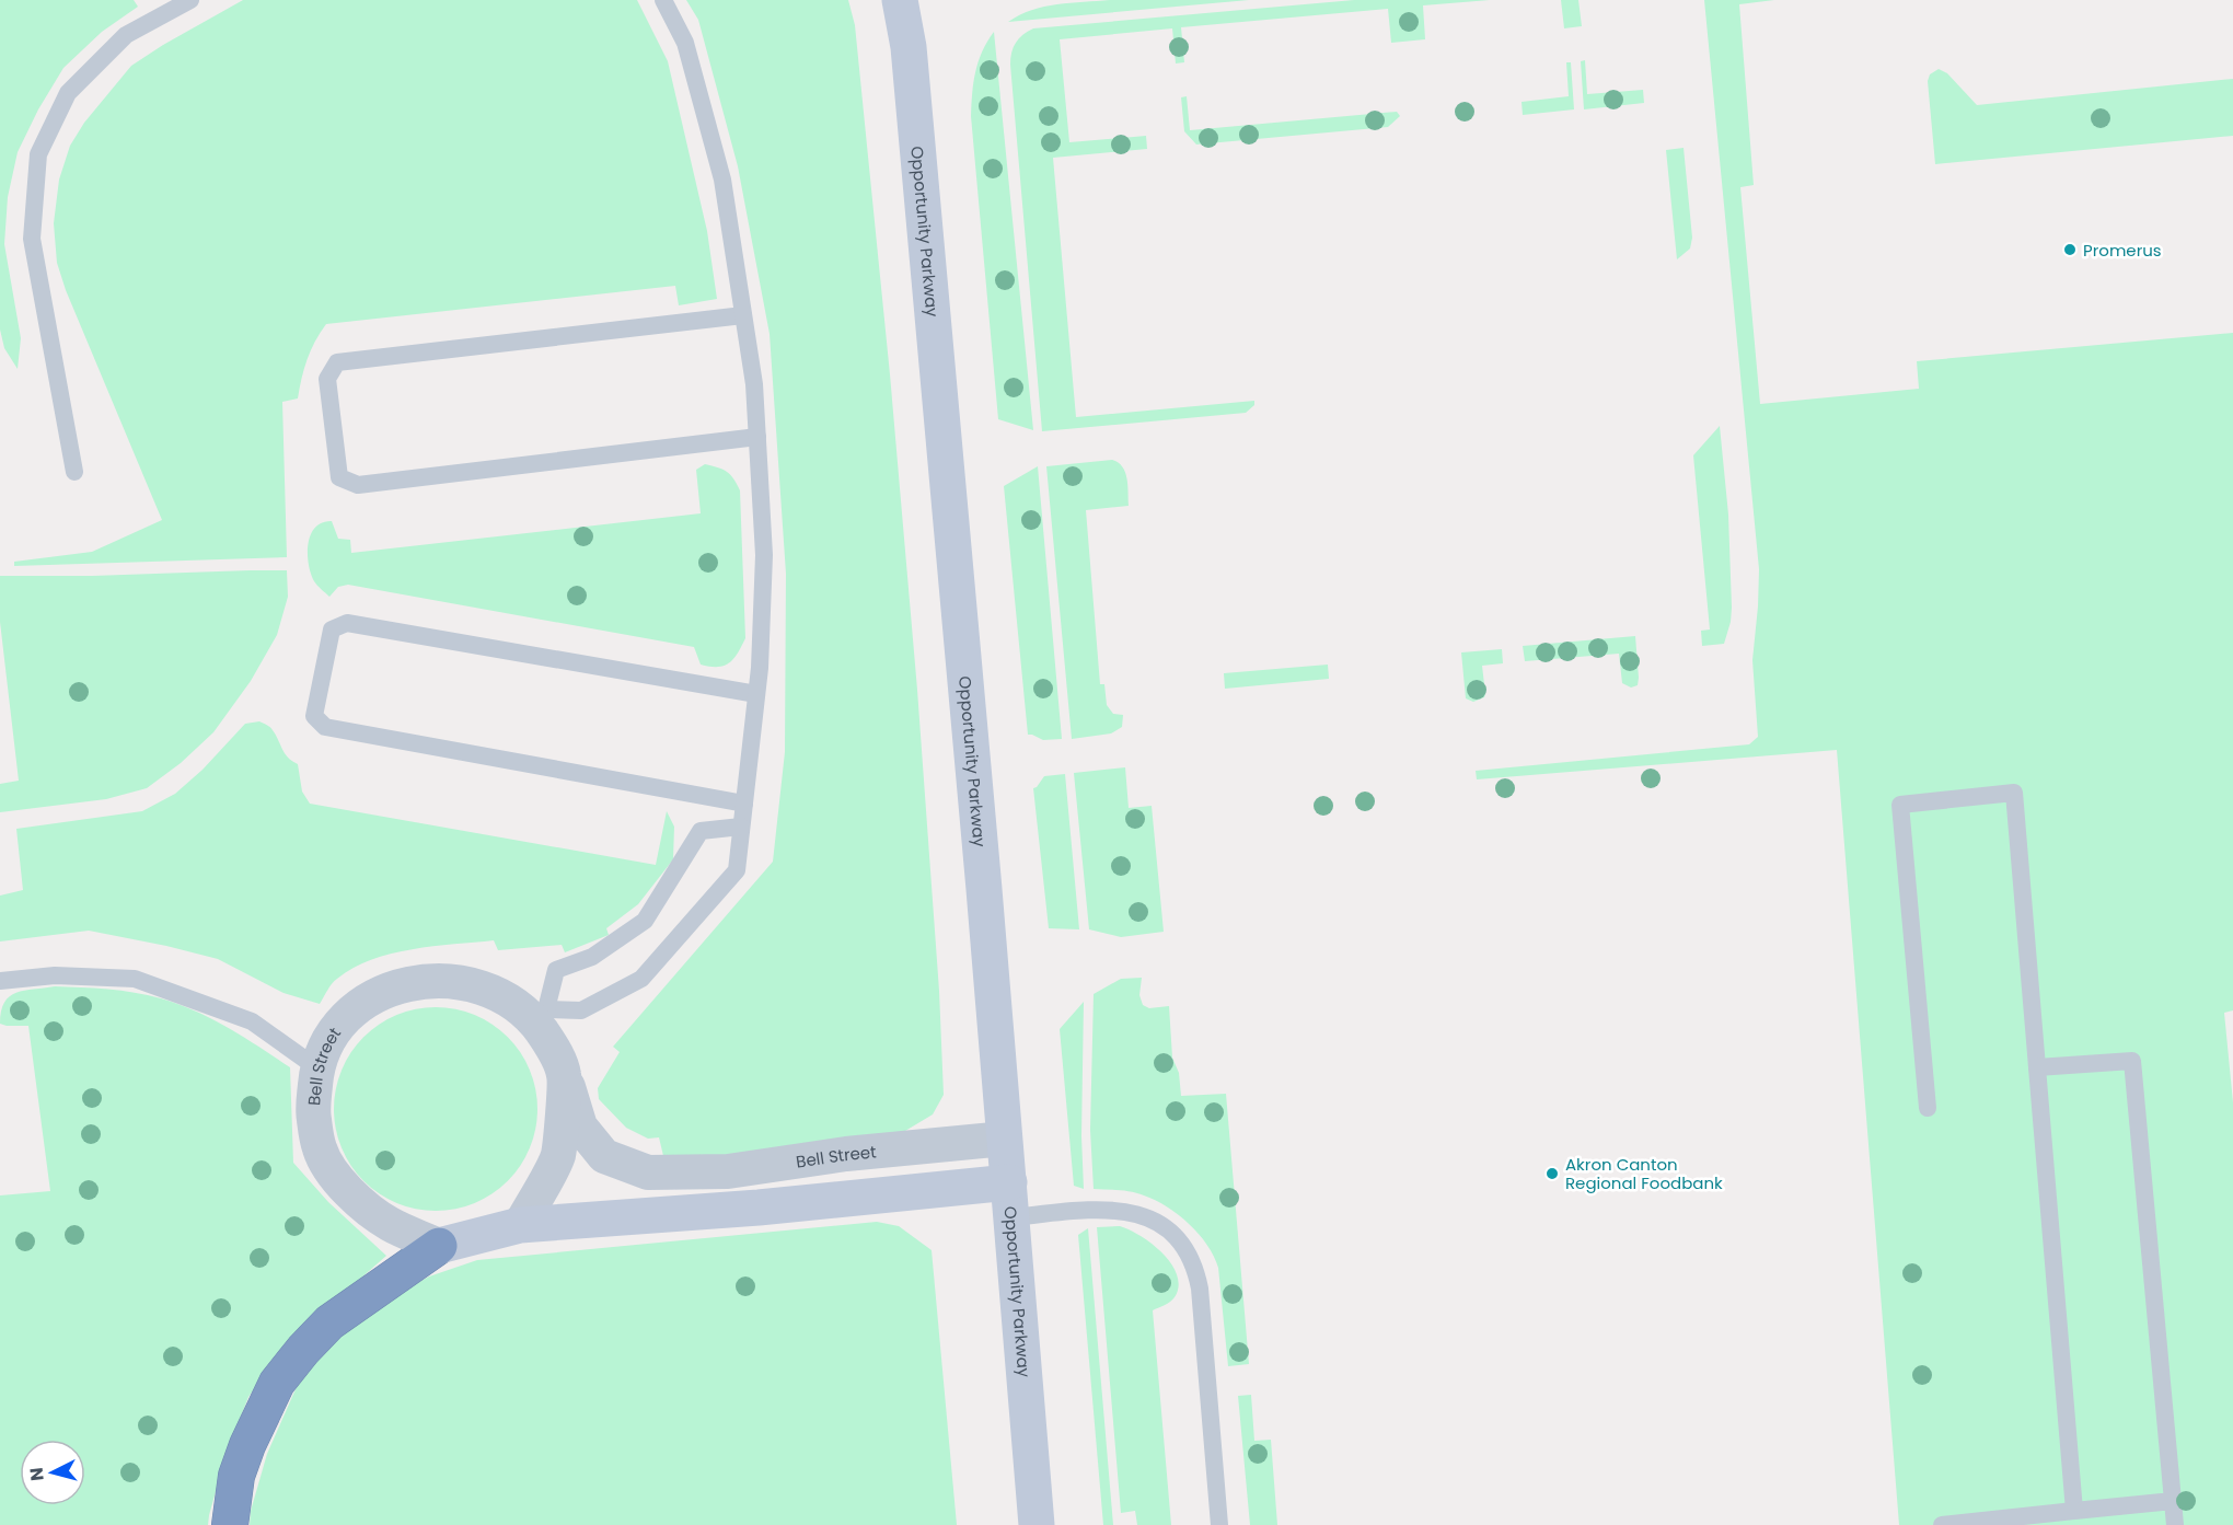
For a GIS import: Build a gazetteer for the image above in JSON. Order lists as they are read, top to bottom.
{
  "streets": {
    "main road": ["Opportunity Parkway"],
    "street": ["Bell Street"]
  },
  "crossings": [
    ["Opportunity Parkway", "Bell Street"]
  ],
  "places": ["Promerus", "Akron Canton Regional Foodbank"],
  "north": "left"
}
